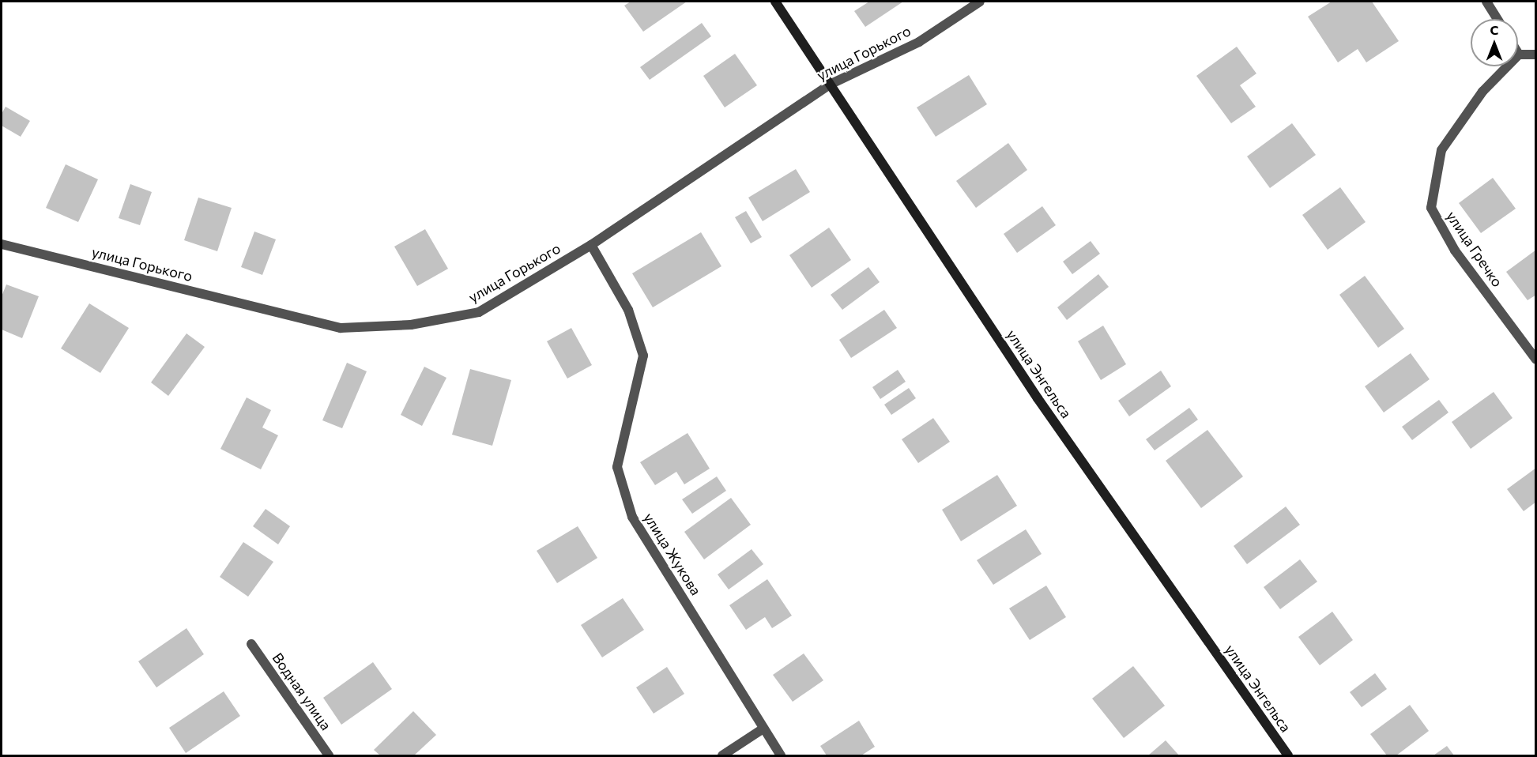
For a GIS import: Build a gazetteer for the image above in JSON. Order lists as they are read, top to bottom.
{
  "streets": {
    "street": [
      "улица Горького",
      "улица Гречко",
      "улица Энгельса",
      "улица Жукова",
      "Водная улица"
    ]
  },
  "crossings": [
    ["улица Горького", "улица Энгельса"],
    ["улица Горького", "улица Жукова"]
  ],
  "north": "top"
}
